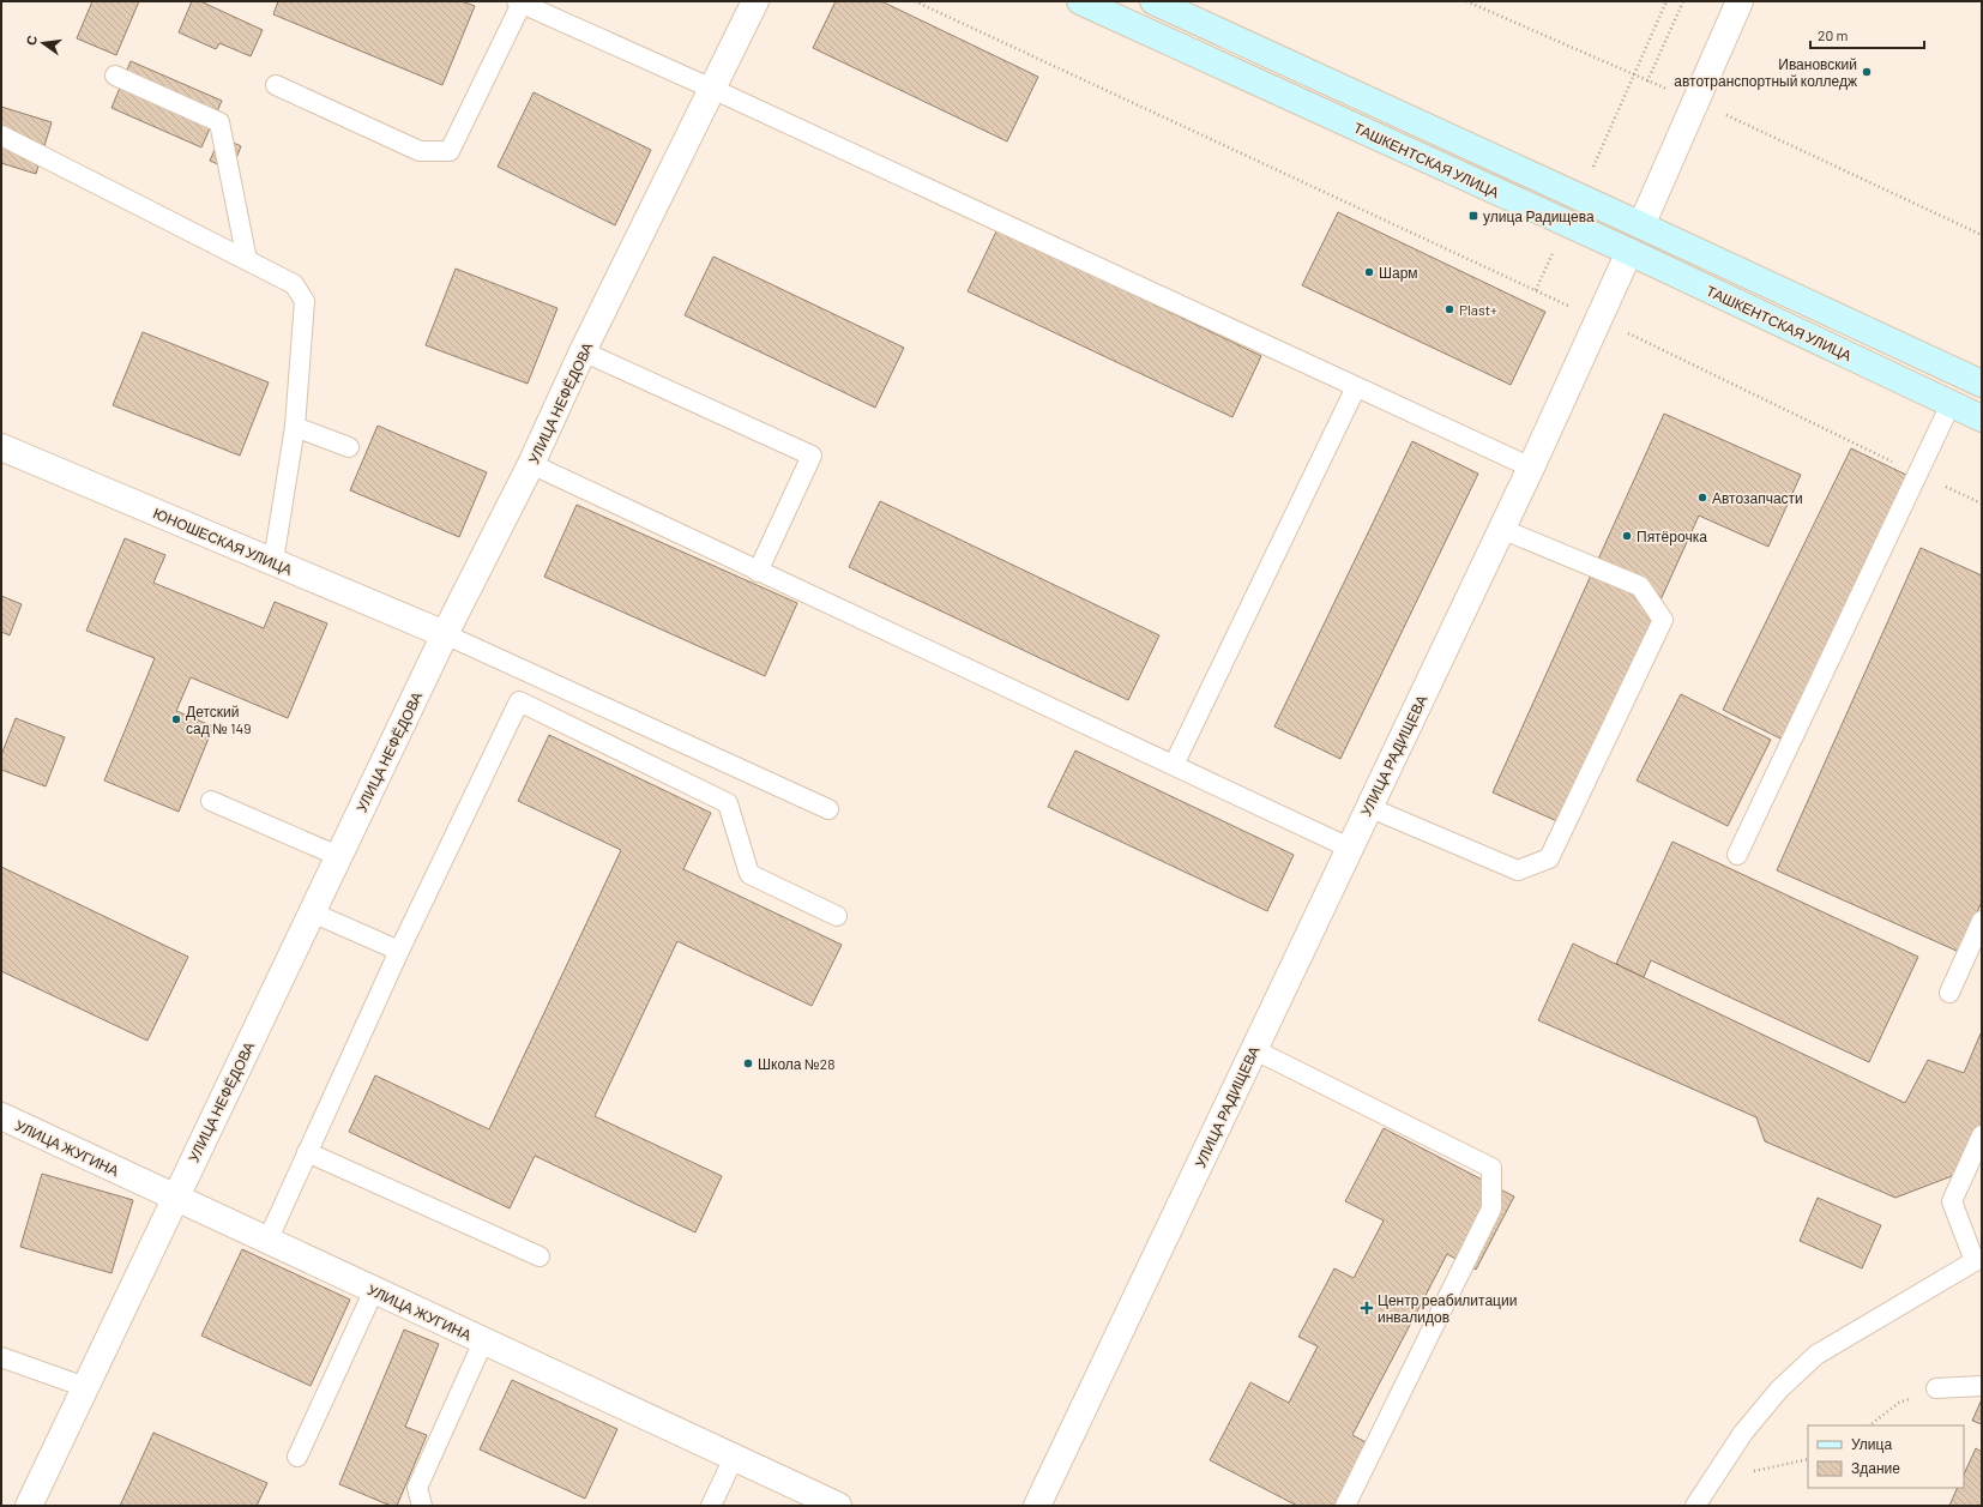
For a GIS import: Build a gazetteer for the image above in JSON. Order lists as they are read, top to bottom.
{
  "streets": {
    "main road": ["ТАШКЕНТСКАЯ УЛИЦА", "УЛИЦА РАДИЩЕВА"],
    "street": ["УЛИЦА НЕФЁДОВА", "ЮНОШЕСКАЯ УЛИЦА", "УЛИЦА ЖУГИНА"]
  },
  "crossings": [
    ["ТАШКЕНТСКАЯ УЛИЦА", "УЛИЦА РАДИЩЕВА"],
    ["УЛИЦА НЕФЁДОВА", "ЮНОШЕСКАЯ УЛИЦА"],
    ["УЛИЦА НЕФЁДОВА", "УЛИЦА ЖУГИНА"]
  ],
  "places": {
    "other": [
      "Ивановский автотранспортный колледж",
      "Шарм",
      "Plast+",
      "Автозапчасти",
      "Пятёрочка",
      "Детский сад № 149",
      "Школа №28"
    ],
    "transit": ["улица Радищева"],
    "health": ["Центр реабилитации инвалидов"]
  },
  "legend": ["Улица", "Здание"],
  "scale_bar": "20 m",
  "north": "left"
}
